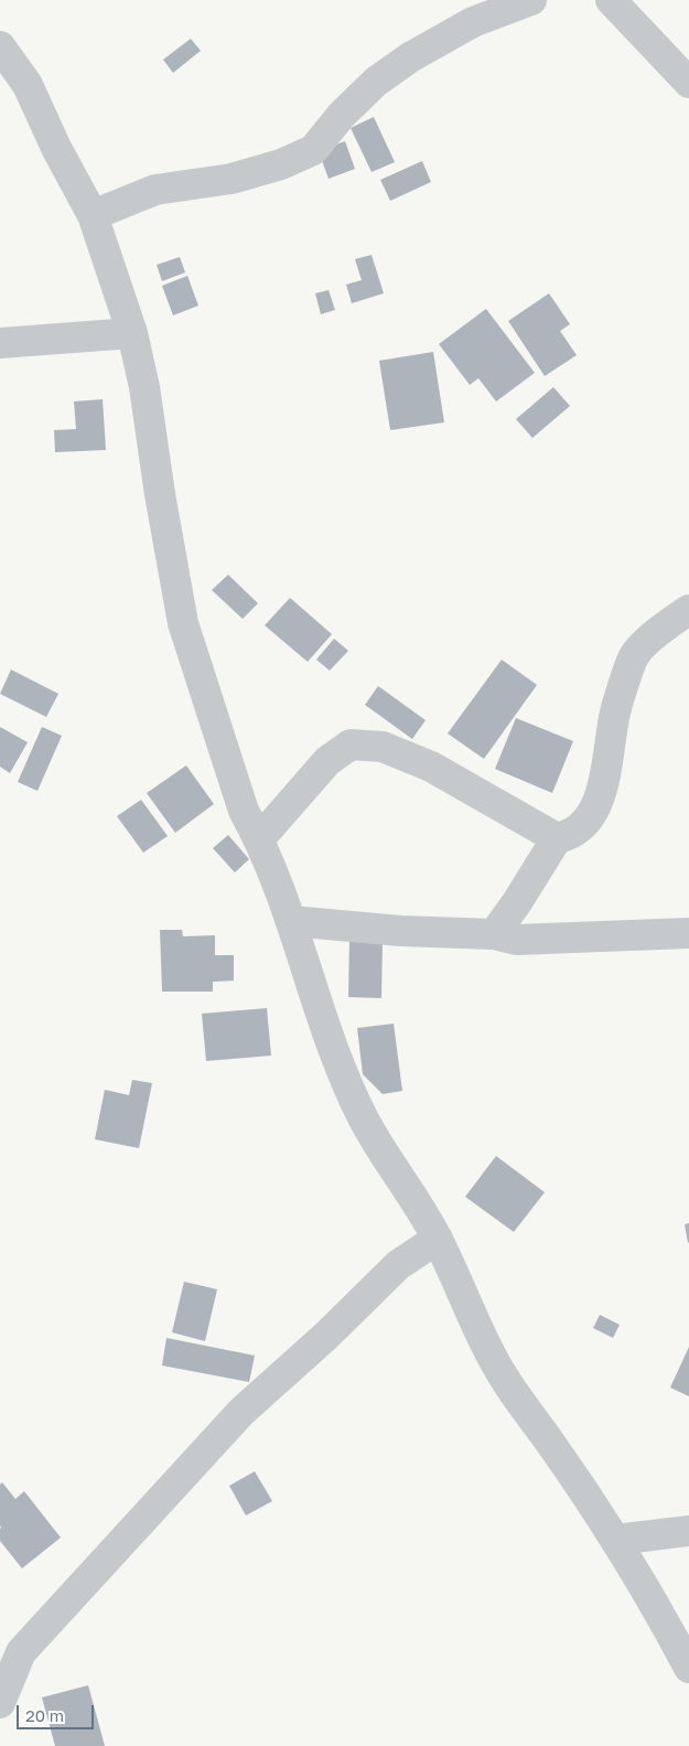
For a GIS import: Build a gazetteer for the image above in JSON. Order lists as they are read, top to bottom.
{
  "scale_bar": "20 m"
}
